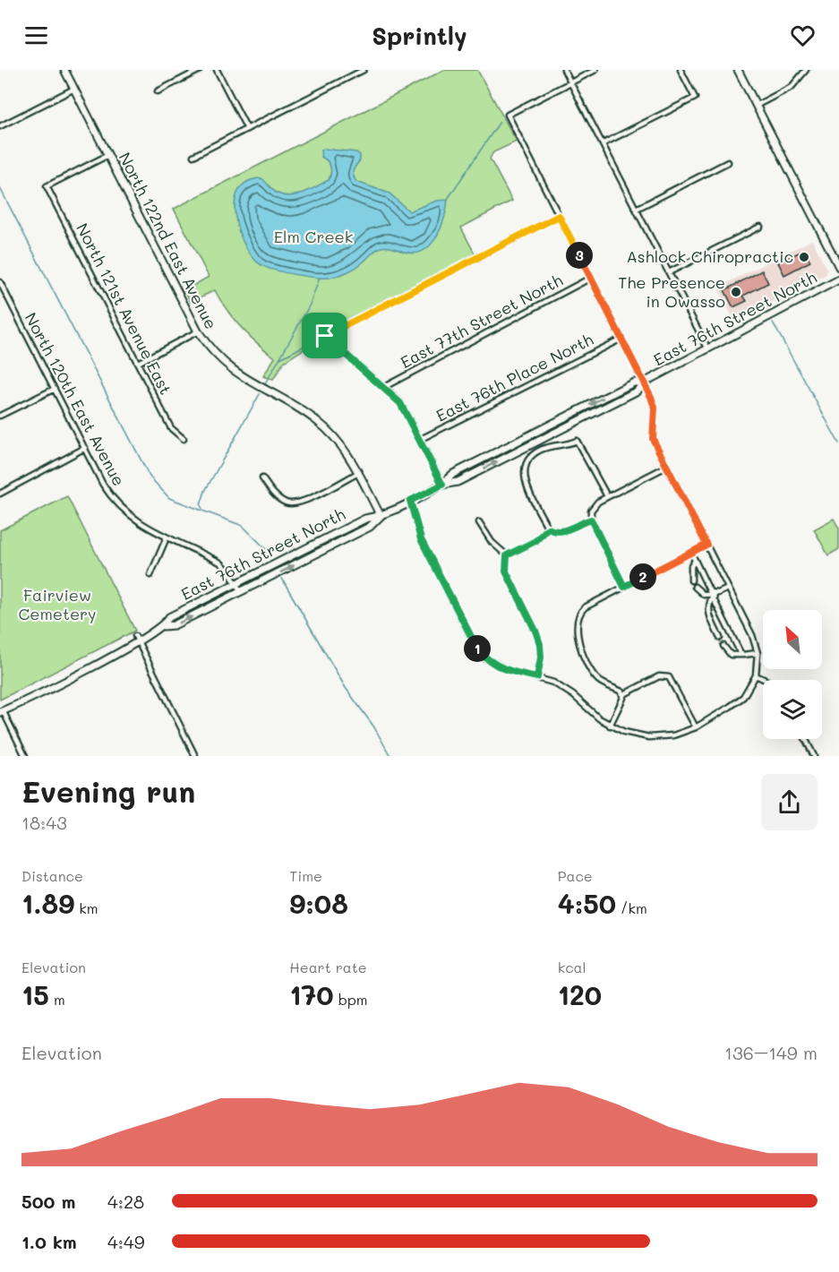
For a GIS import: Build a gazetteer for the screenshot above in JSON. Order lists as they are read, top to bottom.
{
  "streets": {
    "main road": ["North 122nd East Avenue", "East 76th Street North"],
    "street": [
      "North 121st Avenue East",
      "East 77th Street North",
      "East 76th Place North",
      "North 120th East Avenue"
    ]
  },
  "crossings": [
    ["North 122nd East Avenue", "North 121st Avenue East"],
    ["North 122nd East Avenue", "East 76th Street North"],
    ["East 76th Street North", "North 120th East Avenue"]
  ],
  "parks": ["Elm Creek", "Fairview Cemetery"],
  "places": ["Ashlock Chiropractic", "The Presence in Owasso"],
  "north": "top left",
  "page": {
    "header": "Sprintly",
    "pins": ["3", "2", "1"],
    "heading": ["Evening run", "18:43"],
    "stats": [
      ["Distance", "1.89 km"],
      ["Time", "9:08"],
      ["Pace", "4:50 /km"],
      ["Elevation", "15 m"],
      ["Heart rate", "170 bpm"],
      ["kcal", "120"]
    ],
    "chart": ["Elevation", "136–149 m"],
    "list": [
      {
        "name": "500 m",
        "note": "4:28"
      },
      {
        "name": "1.0 km",
        "note": "4:49"
      }
    ]
  }
}
